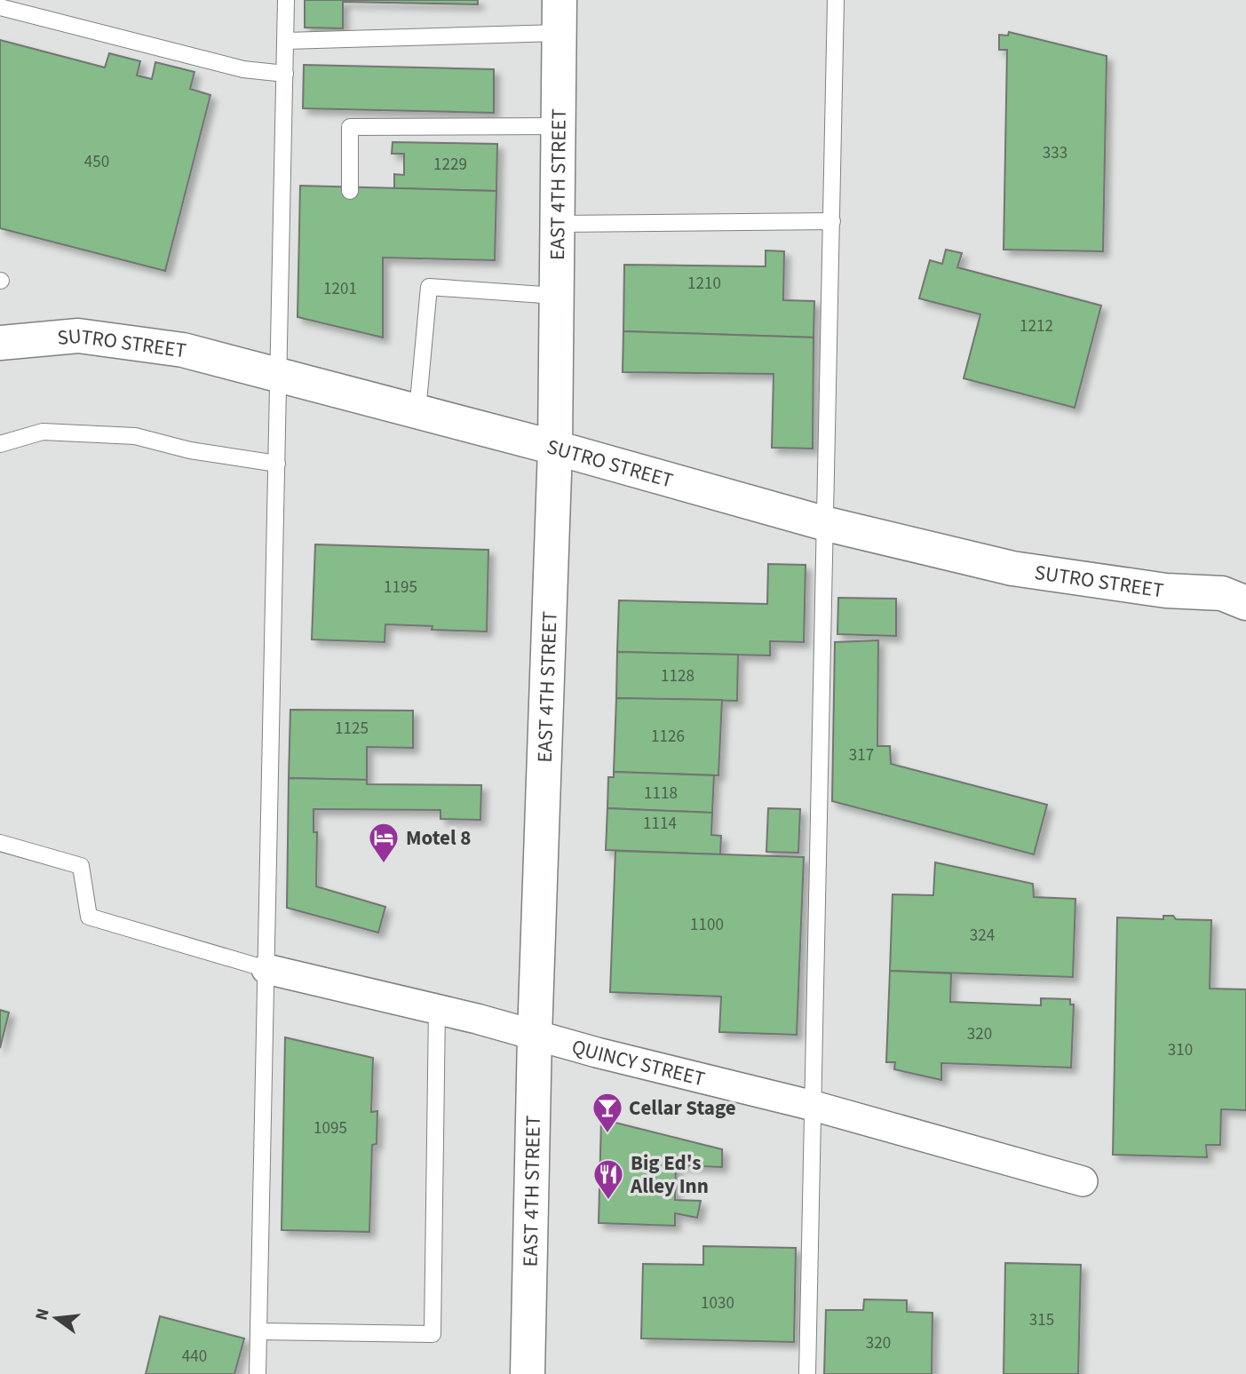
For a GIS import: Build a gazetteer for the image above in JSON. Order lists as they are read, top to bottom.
{
  "streets": {
    "main road": ["EAST 4TH STREET", "SUTRO STREET"],
    "street": ["QUINCY STREET"]
  },
  "crossings": [
    ["EAST 4TH STREET", "SUTRO STREET"],
    ["EAST 4TH STREET", "QUINCY STREET"]
  ],
  "places": {
    "hotel": ["Motel 8"],
    "bar": ["Cellar Stage"],
    "restaurant": ["Big Ed's Alley Inn"]
  },
  "house_numbers": [
    "333",
    "450",
    "1229",
    "1210",
    "1201",
    "1212",
    "1195",
    "1128",
    "1125",
    "1126",
    "317",
    "1118",
    "1114",
    "1100",
    "324",
    "320",
    "310",
    "1095",
    "1030",
    "315",
    "320",
    "440"
  ],
  "north": "left"
}
